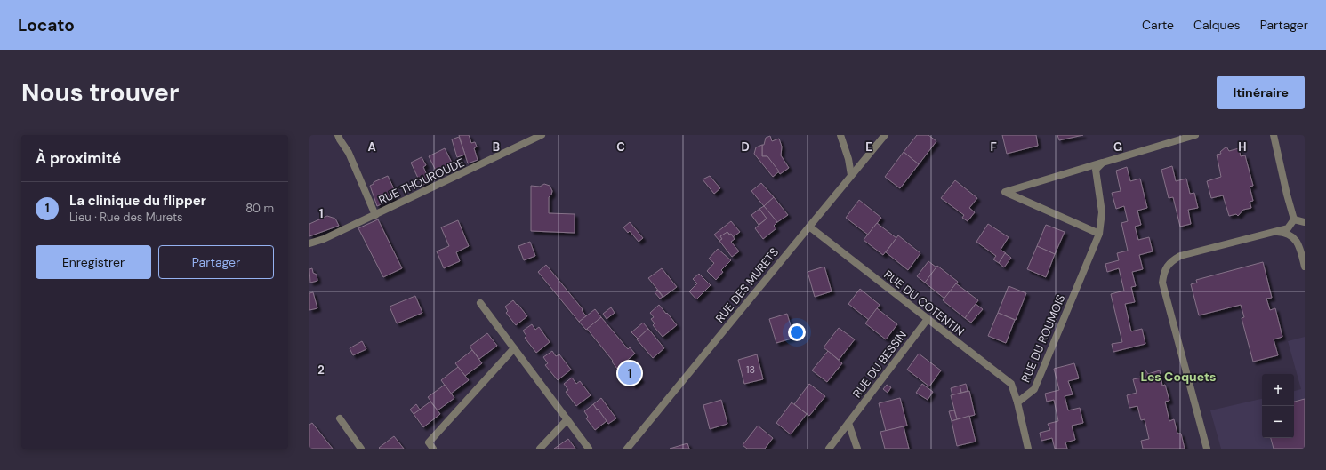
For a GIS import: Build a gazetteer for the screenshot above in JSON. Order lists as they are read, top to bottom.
{
  "streets": {
    "street": [
      "RUE THOUROUDE",
      "RUE DES MURETS",
      "RUE DU COTENTIN",
      "RUE DU ROUMOIS",
      "RUE DU BESSIN"
    ]
  },
  "crossings": [
    ["RUE DES MURETS", "RUE DU COTENTIN"],
    ["RUE DU COTENTIN", "RUE DU ROUMOIS"],
    ["RUE DU COTENTIN", "RUE DU BESSIN"]
  ],
  "districts": ["Les Coquets"],
  "house_numbers": ["13"],
  "page": {
    "header": "Locato",
    "nav": ["Carte", "Calques", "Partager"],
    "buttons": [
      "Itinéraire",
      ["Enregistrer", "Partager"]
    ],
    "title": "Nous trouver",
    "heading": "À proximité",
    "list": [
      {
        "mark": "1",
        "name": "La clinique du flipper",
        "note": "Lieu · Rue des Murets",
        "value": "80 m"
      }
    ],
    "pins": "1",
    "map_buttons": ["+", "−"]
  },
  "grid": {
    "columns": [
      "A",
      "B",
      "C",
      "D",
      "E",
      "F",
      "G",
      "H"
    ],
    "rows": ["1", "2"]
  }
}
